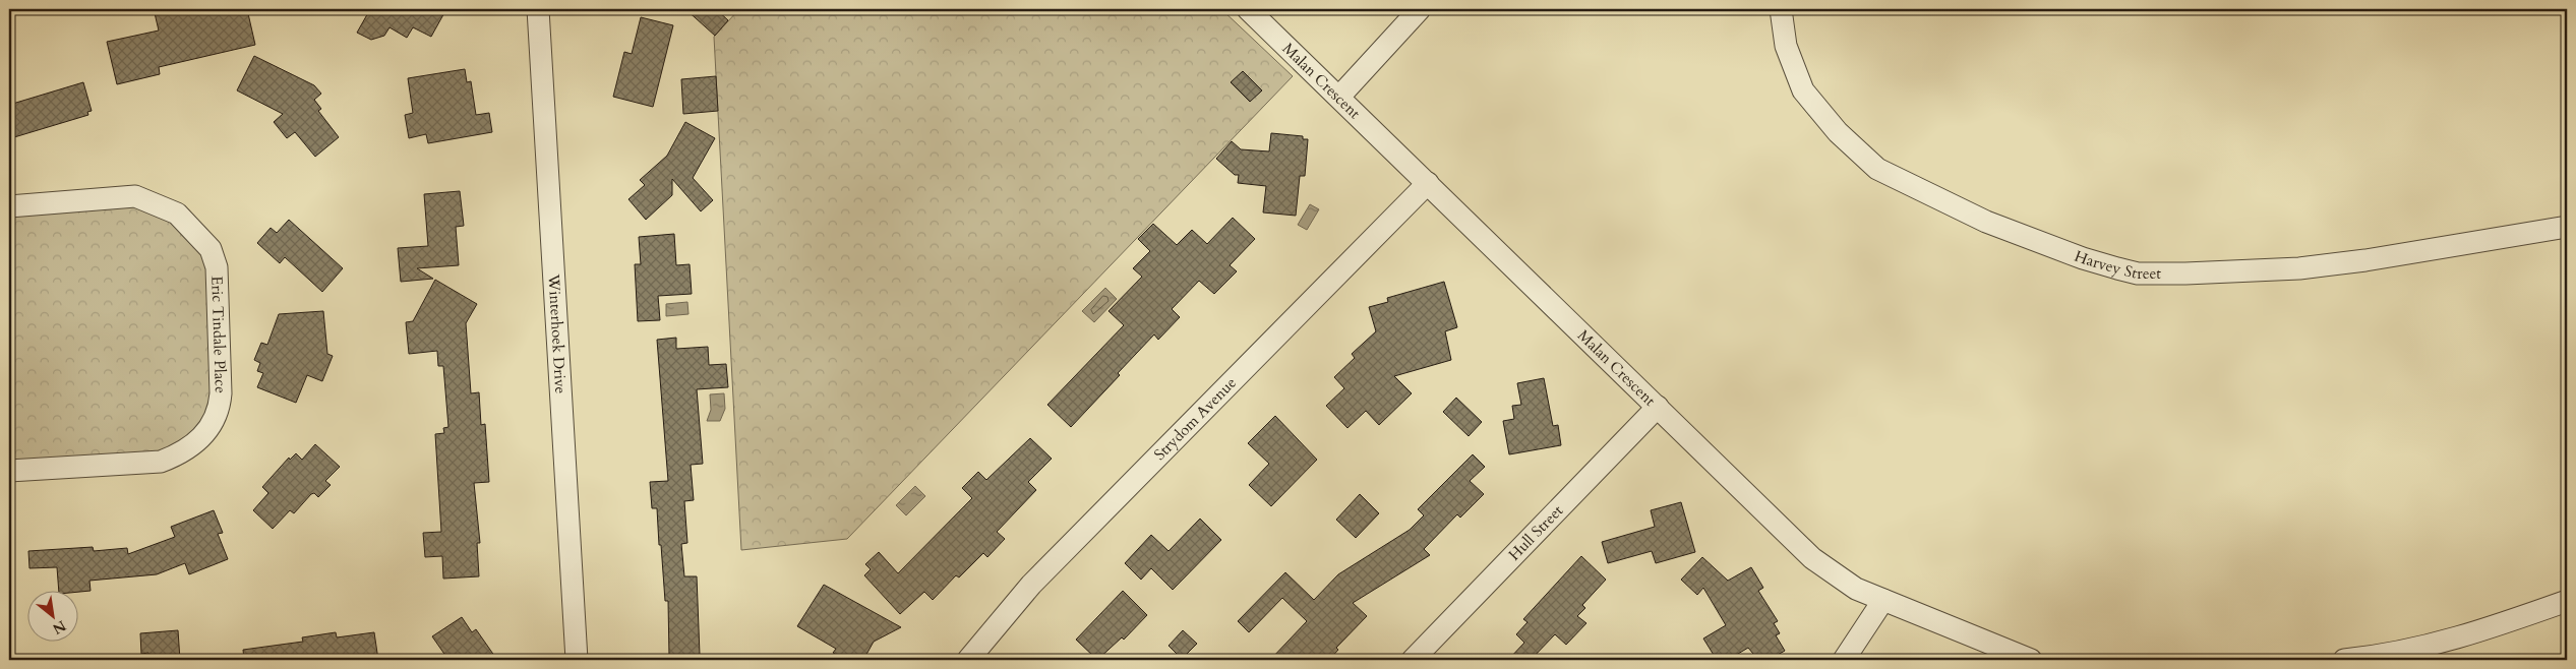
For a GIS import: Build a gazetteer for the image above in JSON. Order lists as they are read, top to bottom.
{
  "streets": {
    "street": [
      "Malan Crescent",
      "Harvey Street",
      "Winterhoek Drive",
      "Eric Tindale Place",
      "Strydom Avenue",
      "Hull Street"
    ]
  },
  "crossings": [
    ["Malan Crescent", "Strydom Avenue"],
    ["Malan Crescent", "Hull Street"]
  ],
  "north": "bottom right"
}
